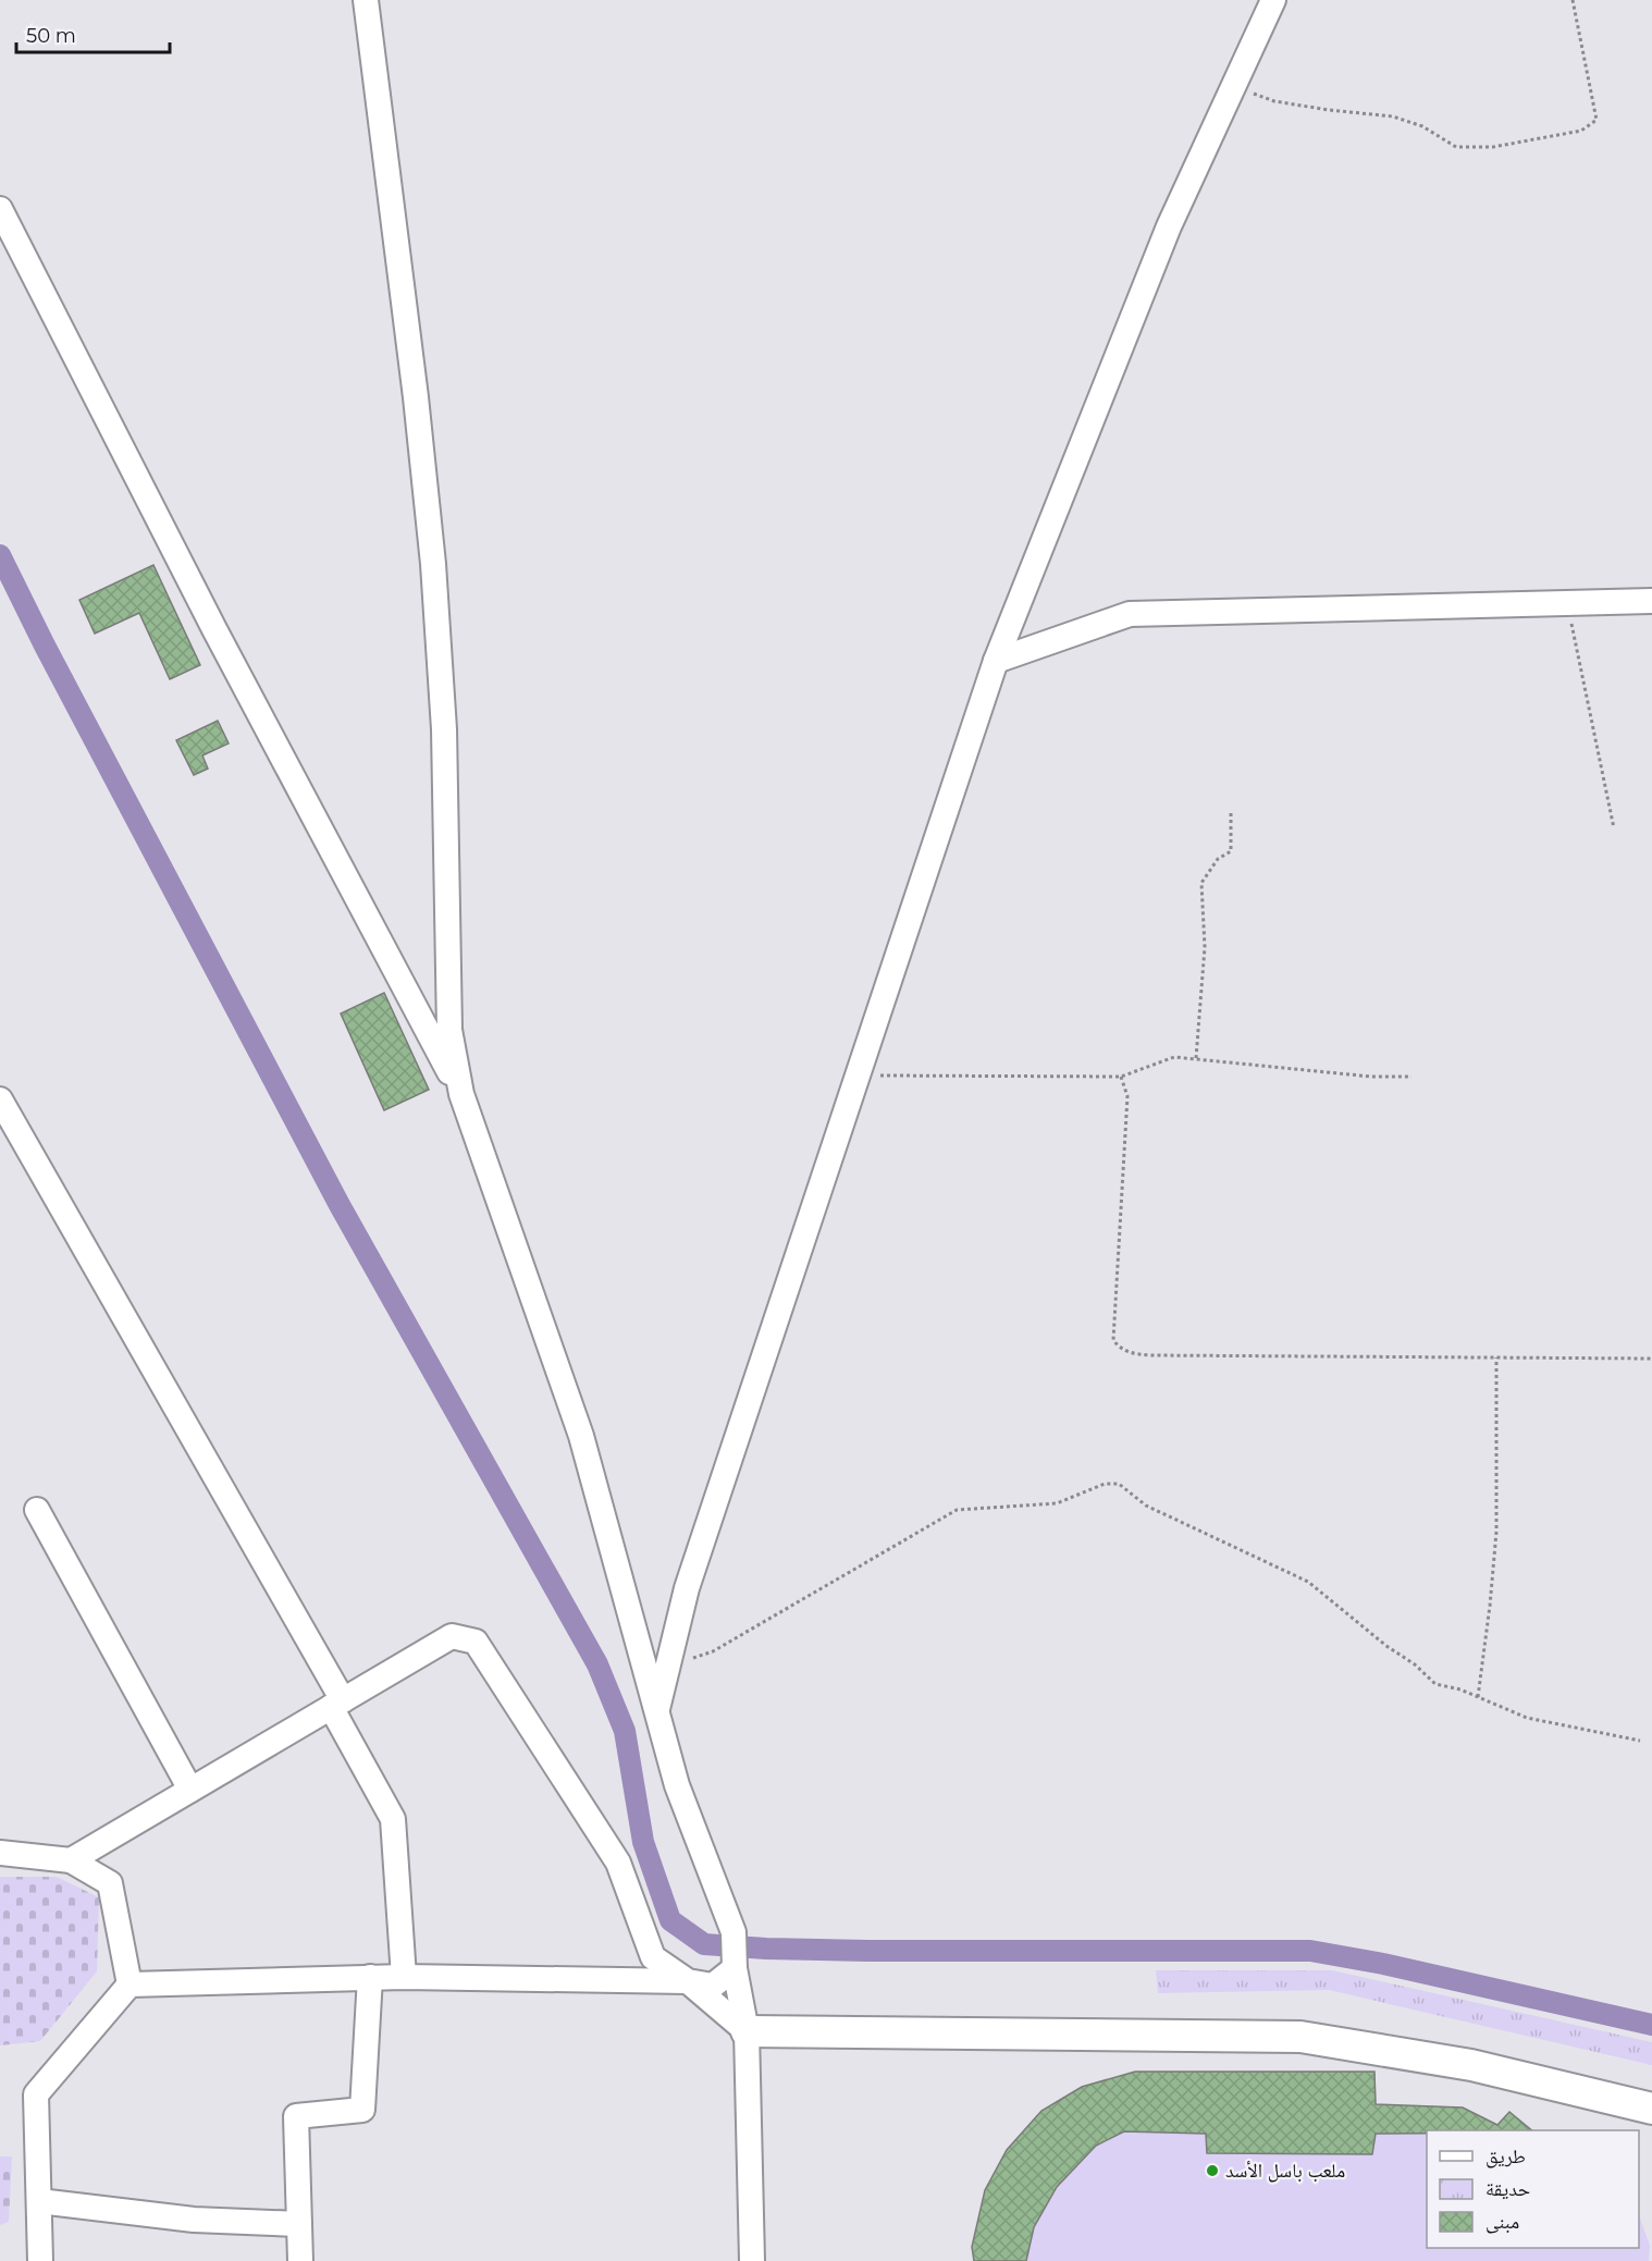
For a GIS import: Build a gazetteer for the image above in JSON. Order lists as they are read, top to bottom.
{
  "places": ["ملعب باسل الأسد"],
  "legend": ["طريق", "حديقة", "مبنى"],
  "scale_bar": "50 m"
}
